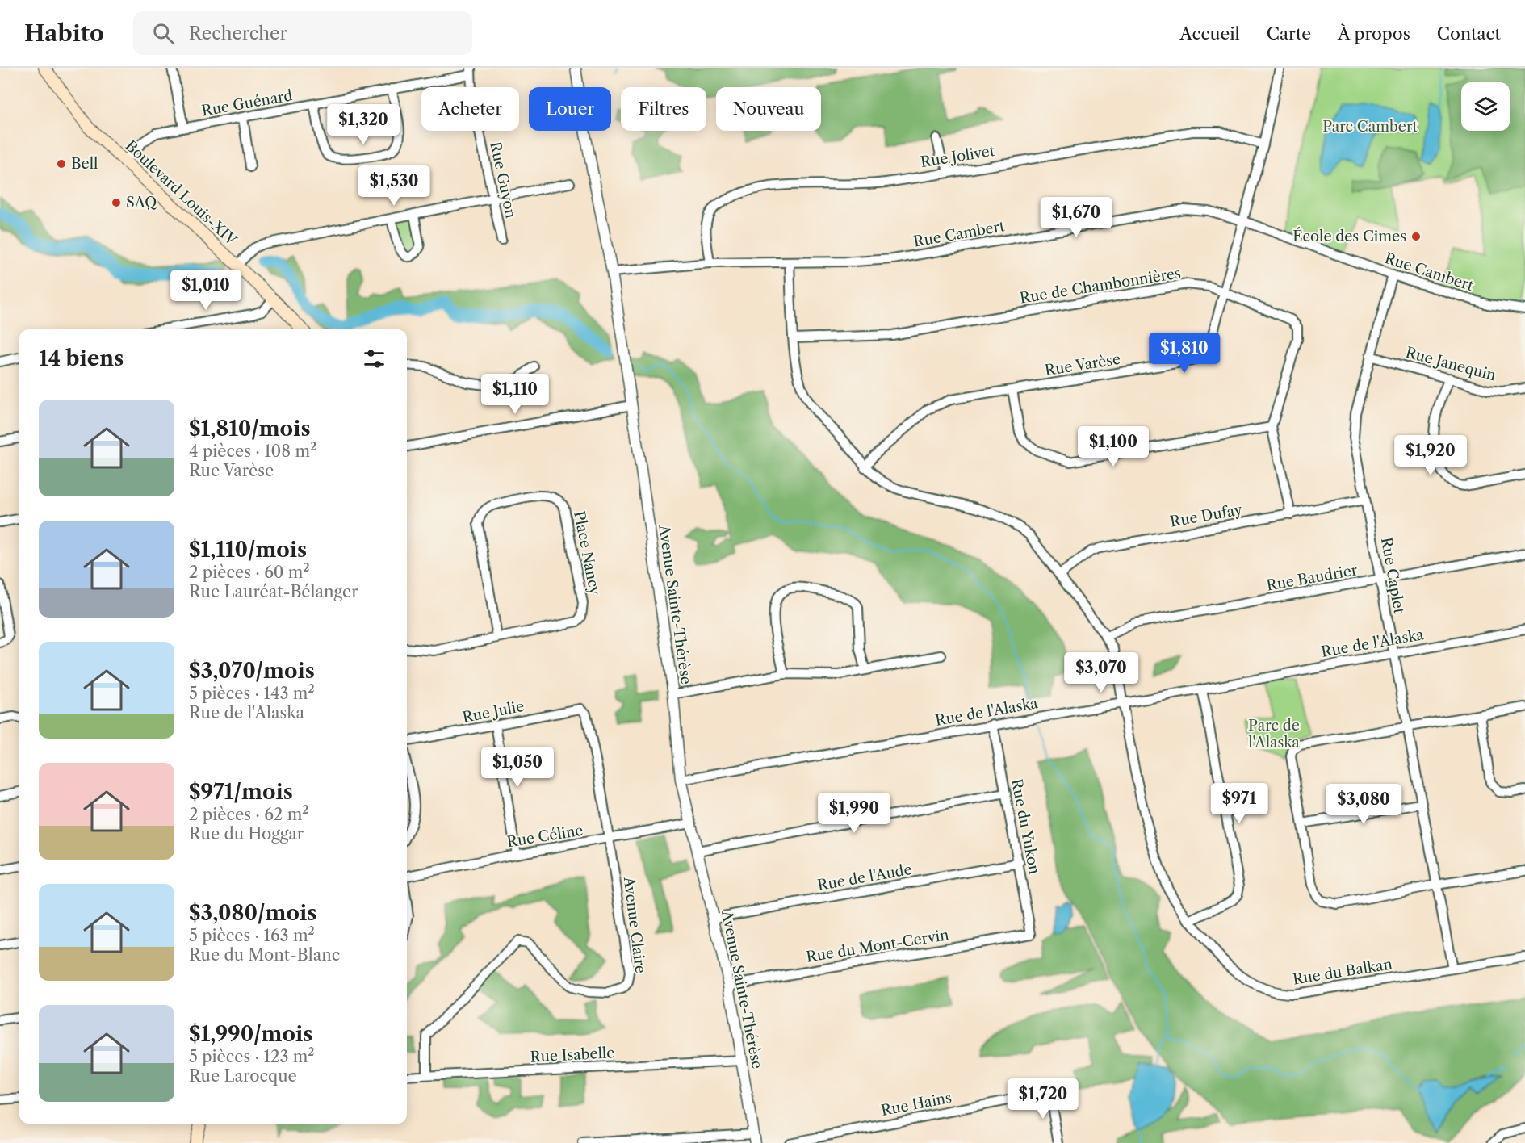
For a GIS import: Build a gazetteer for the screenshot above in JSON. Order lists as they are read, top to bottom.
{
  "streets": {
    "main road": ["Boulevard Louis-XIV"],
    "street": [
      "Rue Guénard",
      "Rue Jolivet",
      "Rue Guyon",
      "Rue Cambert",
      "Rue de Chambonnières",
      "Rue Janequin",
      "Rue Varèse",
      "Rue Dufay",
      "Place Nancy",
      "Rue Caplet",
      "Rue Baudrier",
      "Avenue Sainte-Thérèse",
      "Rue de l'Alaska",
      "Rue Julie",
      "Rue du Yukon",
      "Rue Céline",
      "Rue de l'Aude",
      "Avenue Claire",
      "Rue du Mont-Cervin",
      "Rue du Balkan",
      "Rue Isabelle",
      "Rue Hains"
    ]
  },
  "crossings": [
    ["Rue Guénard", "Rue Guyon"],
    ["Rue Guénard", "Boulevard Louis-XIV"],
    ["Rue Jolivet", "Rue Cambert"],
    ["Rue Jolivet", "Rue Varèse"],
    ["Rue Cambert", "Rue Varèse"],
    ["Rue Cambert", "Rue Caplet"],
    ["Rue Cambert", "Avenue Sainte-Thérèse"],
    ["Rue Cambert", "Rue du Balkan"],
    ["Rue de Chambonnières", "Rue Varèse"],
    ["Rue de Chambonnières", "Rue Dufay"],
    ["Rue de Chambonnières", "Rue du Balkan"],
    ["Rue Janequin", "Rue Caplet"],
    ["Rue Varèse", "Rue du Balkan"],
    ["Rue Dufay", "Rue Caplet"],
    ["Rue Dufay", "Rue du Balkan"],
    ["Rue Caplet", "Rue Baudrier"],
    ["Rue Caplet", "Rue de l'Alaska"],
    ["Rue Caplet", "Rue du Balkan"],
    ["Rue Baudrier", "Rue du Balkan"],
    ["Avenue Sainte-Thérèse", "Rue de l'Alaska"],
    ["Avenue Sainte-Thérèse", "Rue Céline"],
    ["Avenue Sainte-Thérèse", "Rue de l'Aude"],
    ["Avenue Sainte-Thérèse", "Rue du Mont-Cervin"],
    ["Avenue Sainte-Thérèse", "Rue Isabelle"],
    ["Rue de l'Alaska", "Rue du Yukon"],
    ["Rue de l'Alaska", "Rue du Balkan"],
    ["Rue Julie", "Avenue Claire"],
    ["Rue du Yukon", "Rue de l'Aude"],
    ["Rue du Yukon", "Rue du Mont-Cervin"],
    ["Rue Céline", "Avenue Claire"],
    ["Avenue Claire", "Rue Isabelle"]
  ],
  "parks": ["Parc Cambert", "Parc de l'Alaska"],
  "places": ["Bell", "SAQ", "École des Cimes"],
  "page": {
    "header": "Habito",
    "search": "Rechercher",
    "nav": [
      "Accueil",
      "Carte",
      "À propos",
      "Contact"
    ],
    "chip": [
      "Acheter",
      "Louer",
      "Filtres",
      "Nouveau"
    ],
    "price": [
      "$1,320",
      "$1,530",
      "$1,670",
      "$1,010",
      "$1,810",
      "$1,110",
      "$1,100",
      "$1,920",
      "$3,070",
      "$1,050",
      "$971",
      "$3,080",
      "$1,990",
      "$1,720"
    ],
    "heading": "14 biens",
    "list": [
      {
        "name": "$1,810/mois",
        "note": "4 pièces · 108 m² · Rue Varèse"
      },
      {
        "name": "$1,110/mois",
        "note": "2 pièces · 60 m² · Rue Lauréat-Bélanger"
      },
      {
        "name": "$3,070/mois",
        "note": "5 pièces · 143 m² · Rue de l'Alaska"
      },
      {
        "name": "$971/mois",
        "note": "2 pièces · 62 m² · Rue du Hoggar"
      },
      {
        "name": "$3,080/mois",
        "note": "5 pièces · 163 m² · Rue du Mont-Blanc"
      },
      {
        "name": "$1,990/mois",
        "note": "5 pièces · 123 m² · Rue Larocque"
      }
    ]
  }
}
